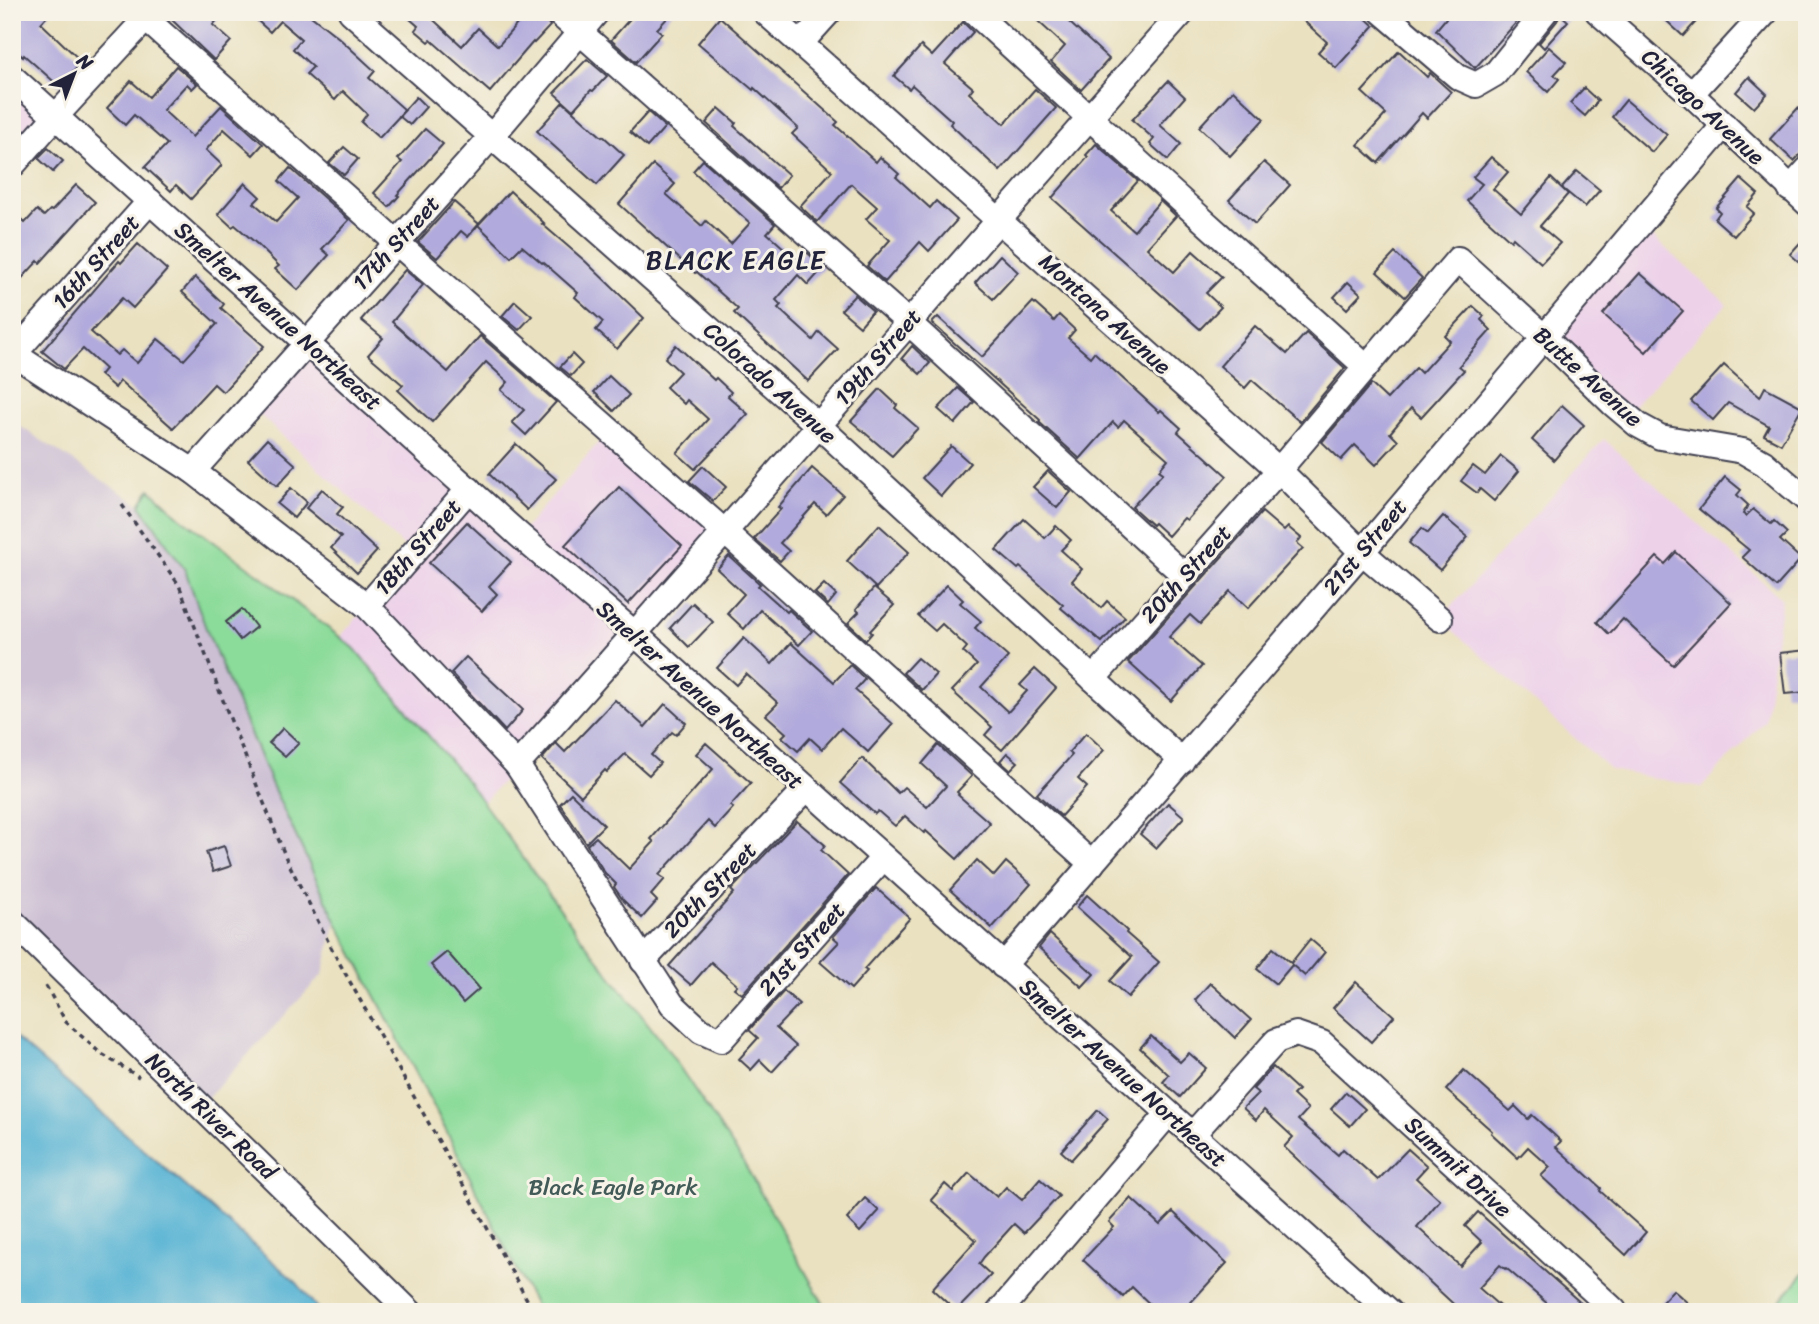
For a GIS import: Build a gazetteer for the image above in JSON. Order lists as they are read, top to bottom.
{
  "streets": {
    "street": [
      "Chicago Avenue",
      "17th Street",
      "16th Street",
      "Montana Avenue",
      "Smelter Avenue Northeast",
      "19th Street",
      "Butte Avenue",
      "Colorado Avenue",
      "18th Street",
      "21st Street",
      "20th Street",
      "North River Road",
      "Summit Drive"
    ]
  },
  "crossings": [
    ["Chicago Avenue", "21st Street"],
    ["17th Street", "Smelter Avenue Northeast"],
    ["17th Street", "Colorado Avenue"],
    ["16th Street", "Smelter Avenue Northeast"],
    ["Montana Avenue", "19th Street"],
    ["Montana Avenue", "21st Street"],
    ["Montana Avenue", "20th Street"],
    ["Smelter Avenue Northeast", "19th Street"],
    ["Smelter Avenue Northeast", "18th Street"],
    ["Smelter Avenue Northeast", "21st Street"],
    ["Smelter Avenue Northeast", "20th Street"],
    ["Smelter Avenue Northeast", "Summit Drive"],
    ["19th Street", "Colorado Avenue"],
    ["Butte Avenue", "21st Street"],
    ["Butte Avenue", "20th Street"],
    ["Colorado Avenue", "21st Street"],
    ["Colorado Avenue", "20th Street"],
    ["21st Street", "20th Street"]
  ],
  "districts": ["BLACK EAGLE"],
  "parks": ["Black Eagle Park"],
  "north": "top right"
}
